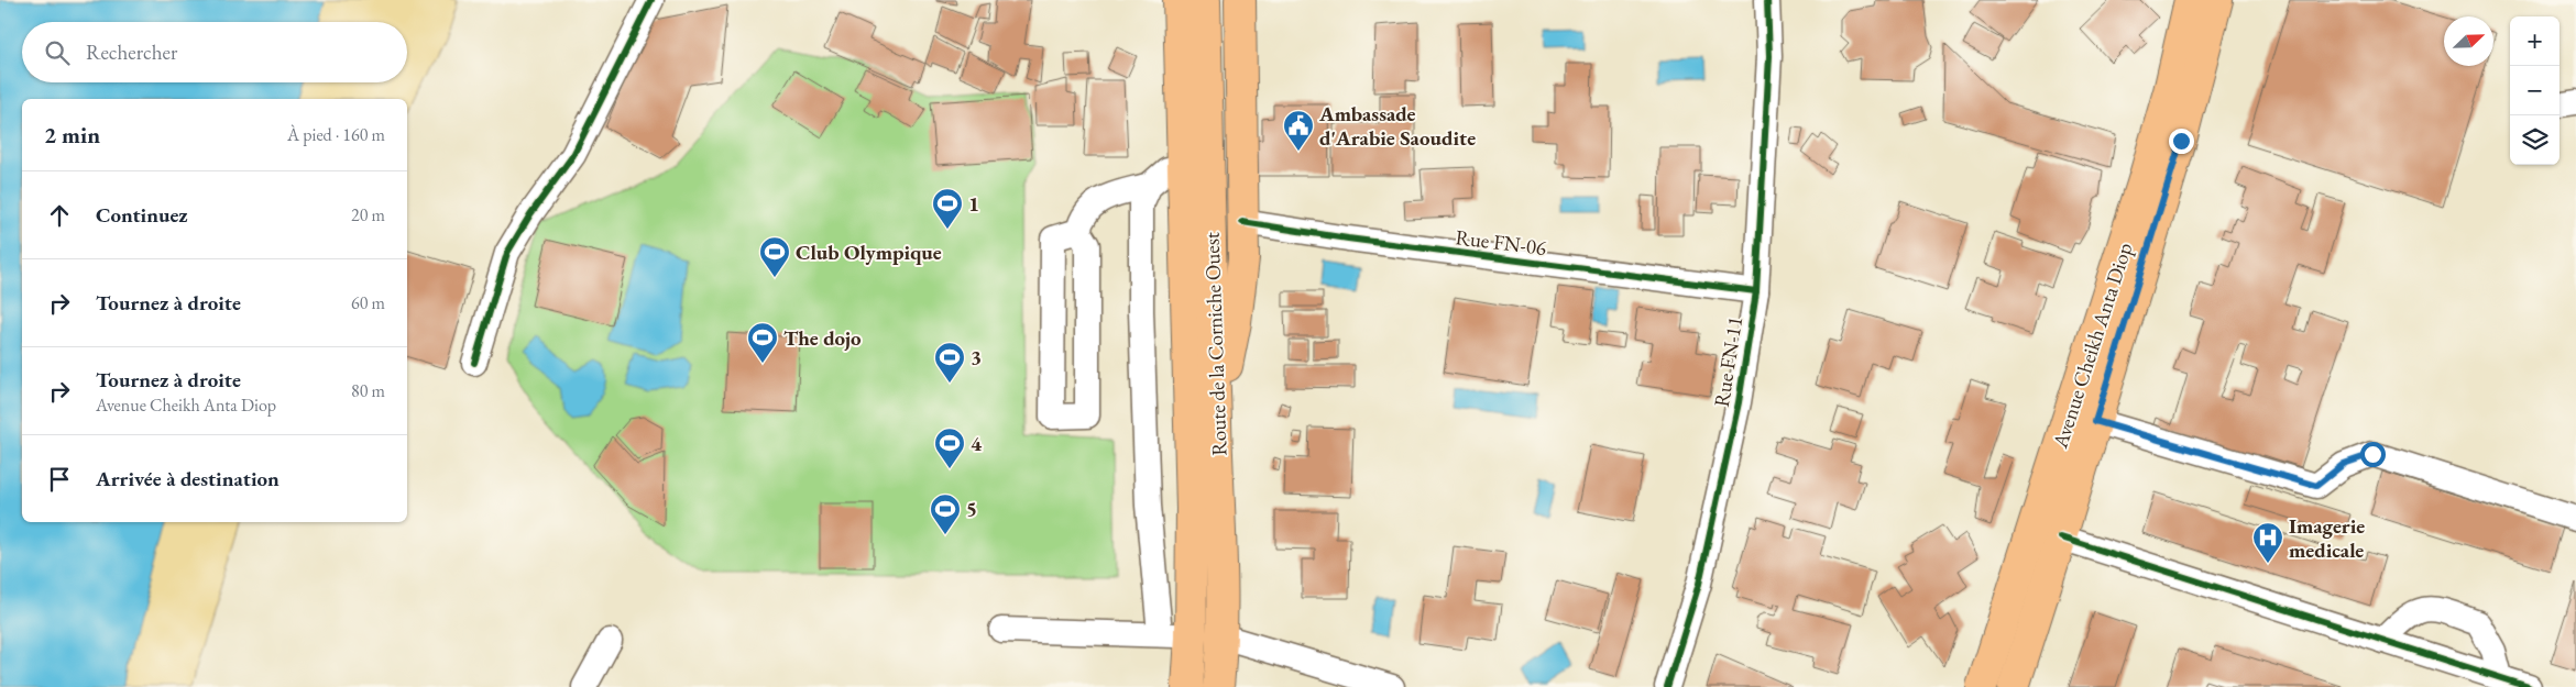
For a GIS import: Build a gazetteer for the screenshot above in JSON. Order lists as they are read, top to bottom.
{
  "streets": {
    "main road": ["Route de la Corniche Ouest", "Avenue Cheikh Anta Diop"],
    "street": ["Rue FN-06", "Rue FN-11"]
  },
  "crossings": [
    ["Rue FN-06", "Rue FN-11"]
  ],
  "places": {
    "public building": ["Ambassade d'Arabie Saoudite"],
    "sports": [
      "1",
      "Club Olympique",
      "The dojo",
      "3",
      "4",
      "5"
    ],
    "hospital": ["Imagerie medicale"]
  },
  "north": "top right",
  "page": {
    "map_buttons": ["+", "−"],
    "search": "Rechercher",
    "heading": ["2 min", "À pied · 160 m"],
    "list": [
      ["Continuez", "20 m"],
      ["Tournez à droite", "60 m"],
      ["Tournez à droite", "Avenue Cheikh Anta Diop", "80 m"],
      "Arrivée à destination"
    ]
  }
}
